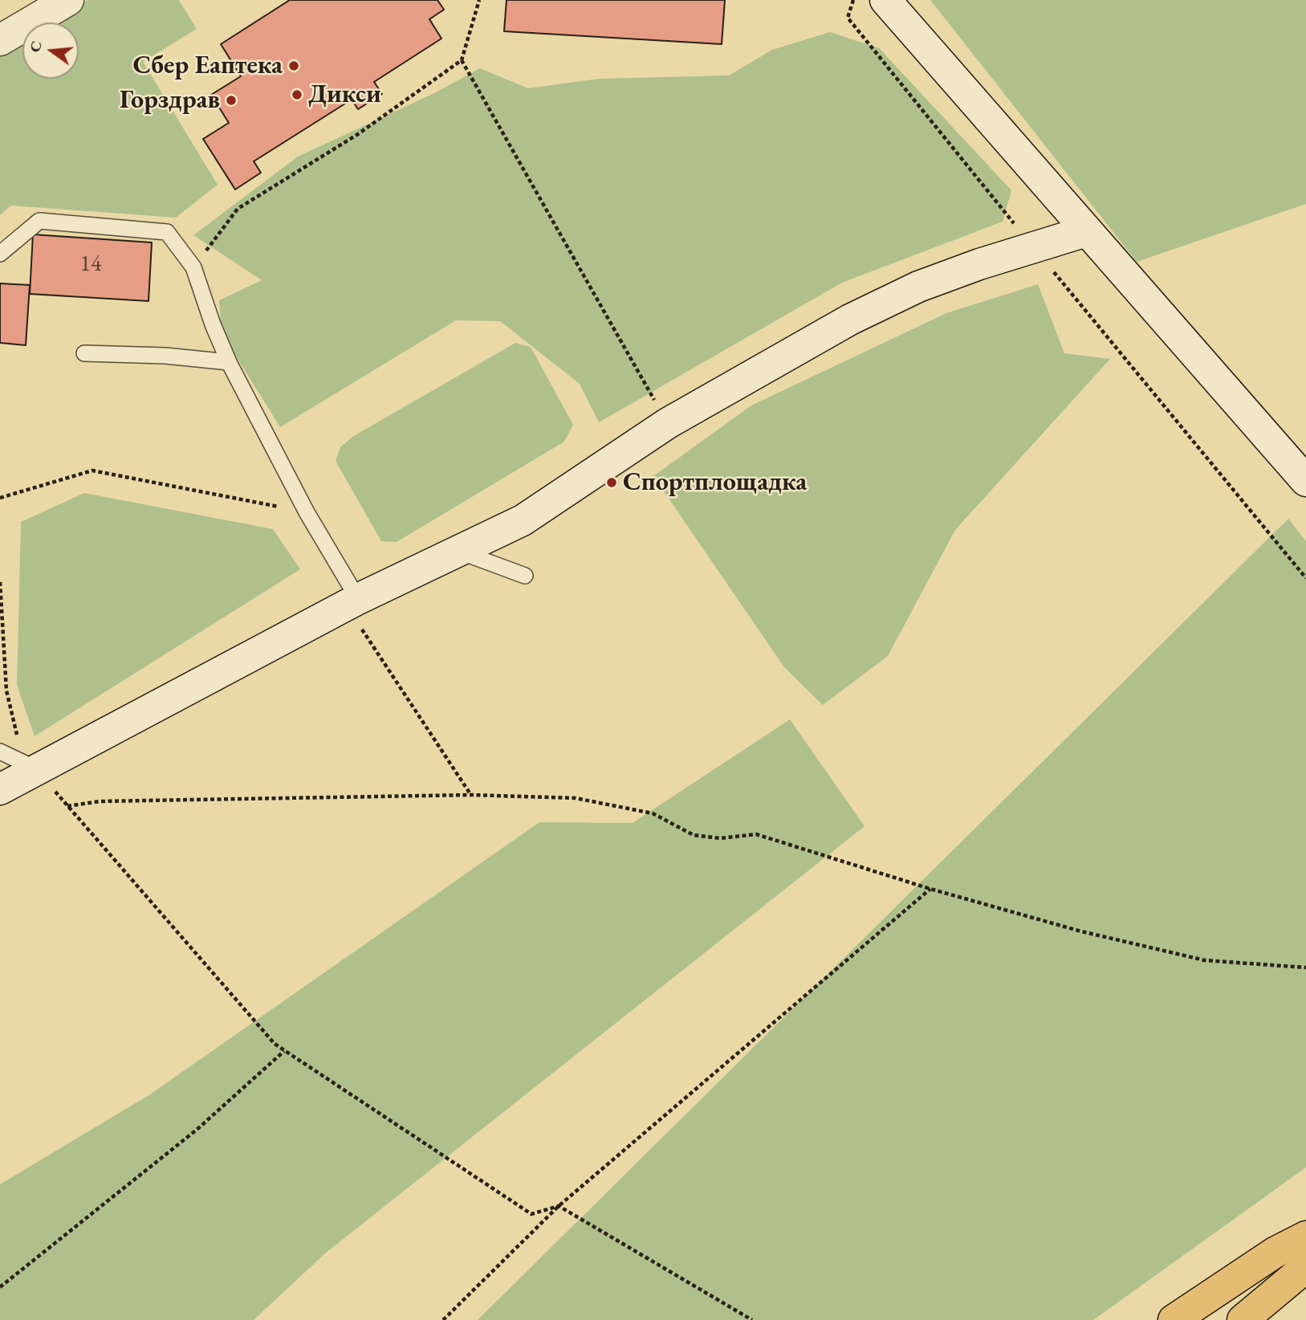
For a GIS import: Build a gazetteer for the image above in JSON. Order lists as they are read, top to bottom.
{
  "places": [
    "Сбер Еаптека",
    "Дикси",
    "Горздрав",
    "Спортплощадка"
  ],
  "house_numbers": ["14"],
  "north": "left"
}
